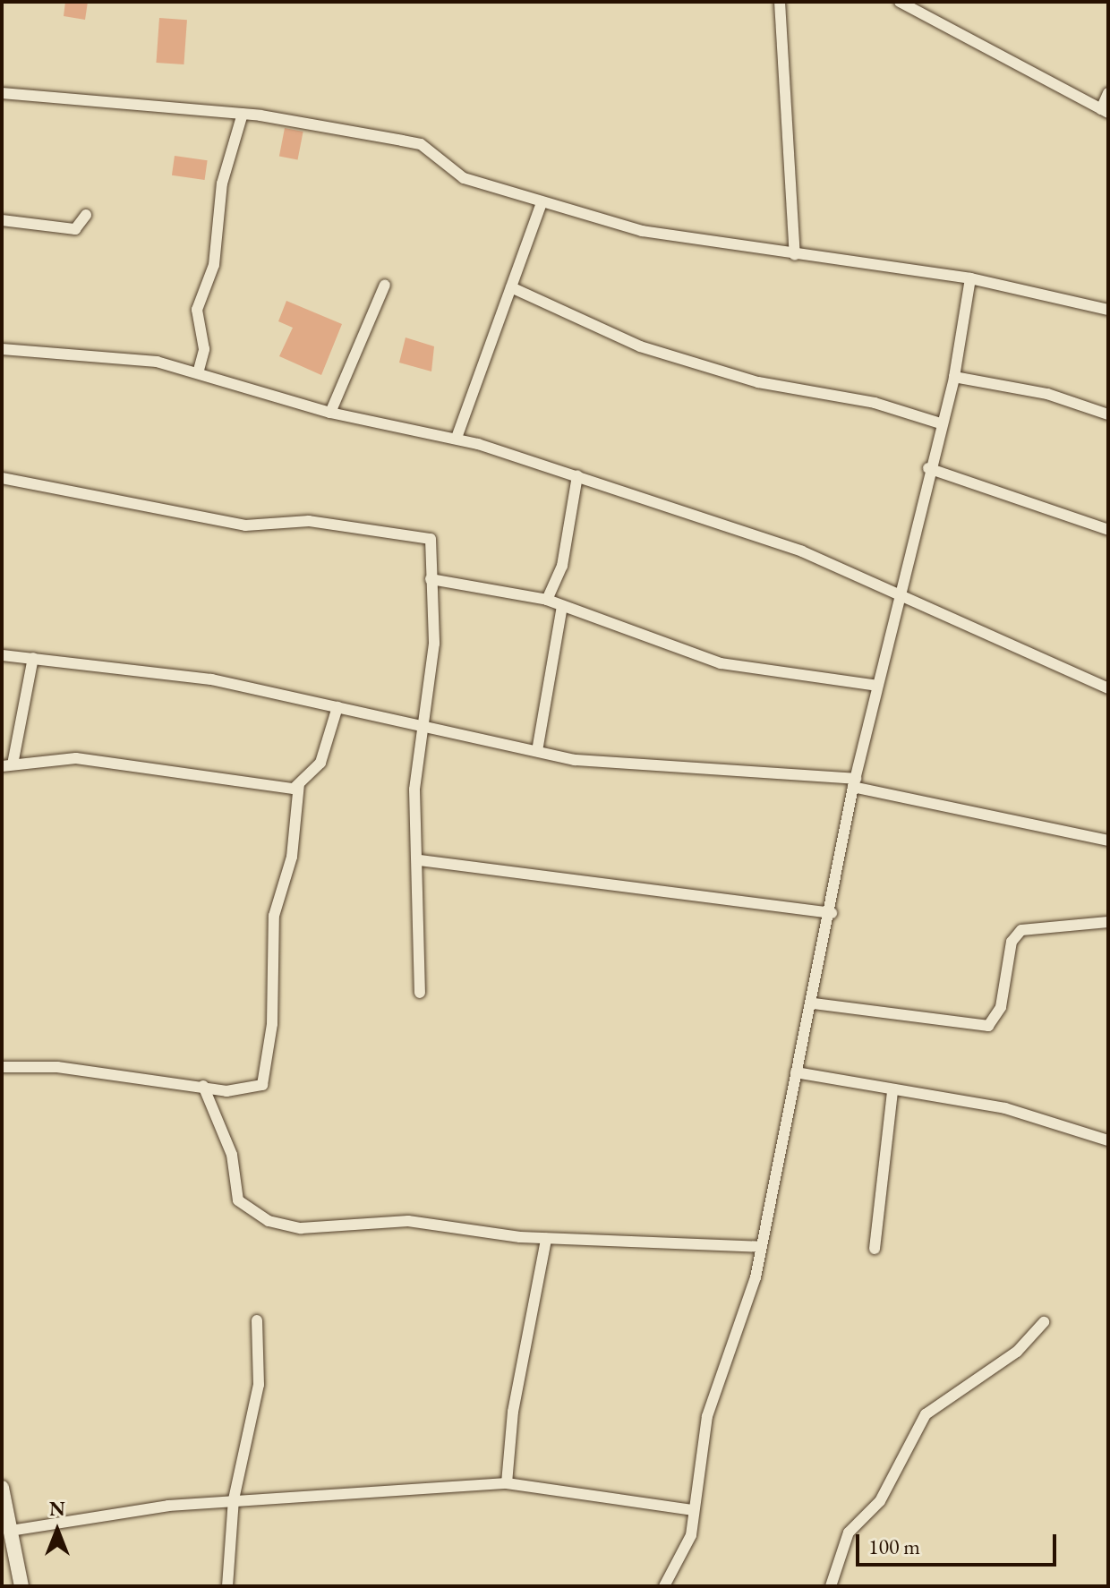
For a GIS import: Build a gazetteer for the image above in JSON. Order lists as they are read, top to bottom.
{
  "scale_bar": "100 m",
  "north": "top"
}
